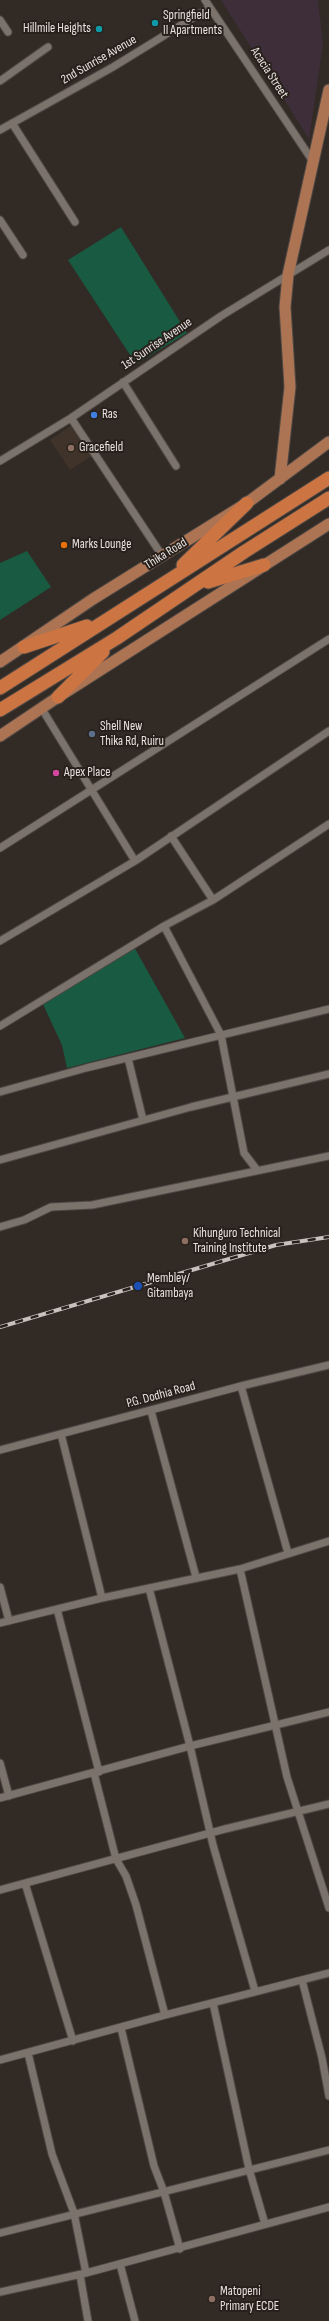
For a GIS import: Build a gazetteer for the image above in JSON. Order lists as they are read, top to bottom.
{
  "streets": {
    "highway": ["Thika Road"],
    "street": [
      "2nd Sunrise Avenue",
      "Acacia Street",
      "1st Sunrise Avenue",
      "P.G. Dodhia Road"
    ]
  },
  "crossings": [
    ["2nd Sunrise Avenue", "Acacia Street"]
  ],
  "places": [
    "Springfield II Apartments",
    "Hillmile Heights",
    "Ras",
    "Gracefield",
    "Marks Lounge",
    "Shell New Thika Rd, Ruiru",
    "Apex Place",
    "Kihunguro Technical Training Institute",
    "Membley/ Gitambaya",
    "Matopeni Primary ECDE"
  ]
}
